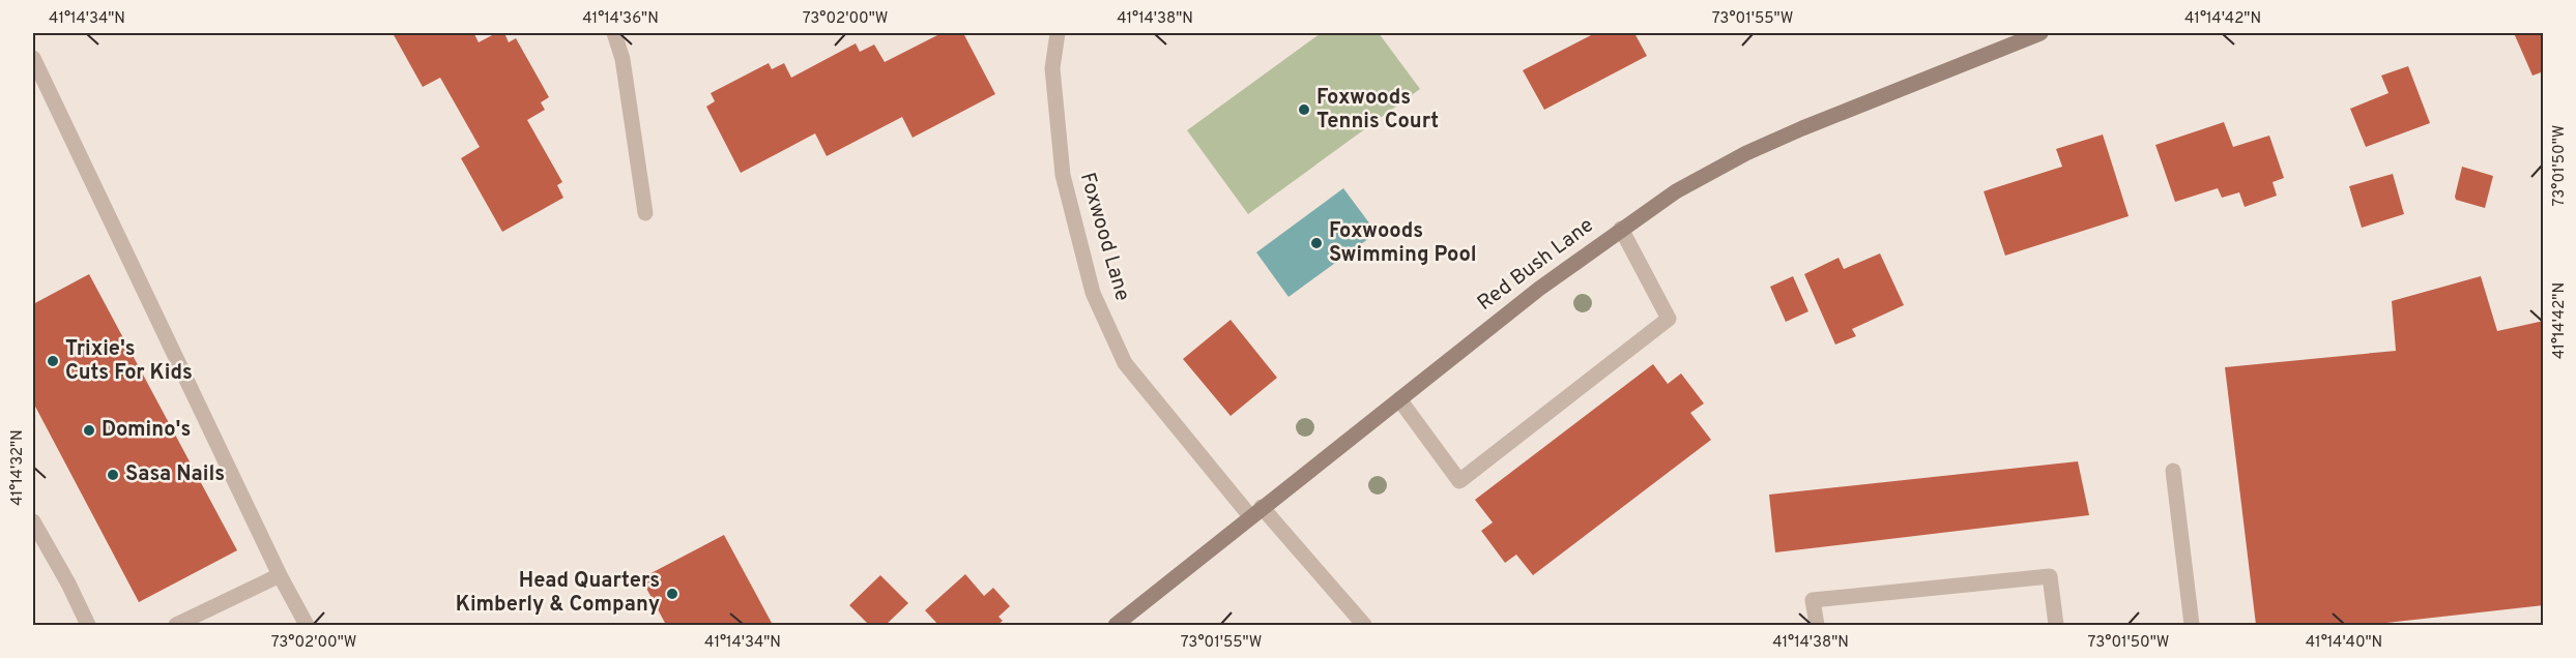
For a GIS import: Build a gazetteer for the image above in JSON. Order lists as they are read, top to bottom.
{
  "streets": {
    "street": ["Foxwood Lane", "Red Bush Lane"]
  },
  "crossings": [
    ["Foxwood Lane", "Red Bush Lane"]
  ],
  "places": [
    "Foxwoods Tennis Court",
    "Foxwoods Swimming Pool",
    "Trixie's Cuts For Kids",
    "Domino's",
    "Sasa Nails",
    "Head Quarters Kimberly & Company"
  ],
  "coordinates": [
    "41°14'34\"N",
    "41°14'36\"N",
    "73°02'00\"W",
    "41°14'38\"N",
    "73°01'55\"W",
    "41°14'42\"N",
    "73°01'50\"W",
    "41°14'32\"N",
    "41°14'40\"N"
  ]
}
